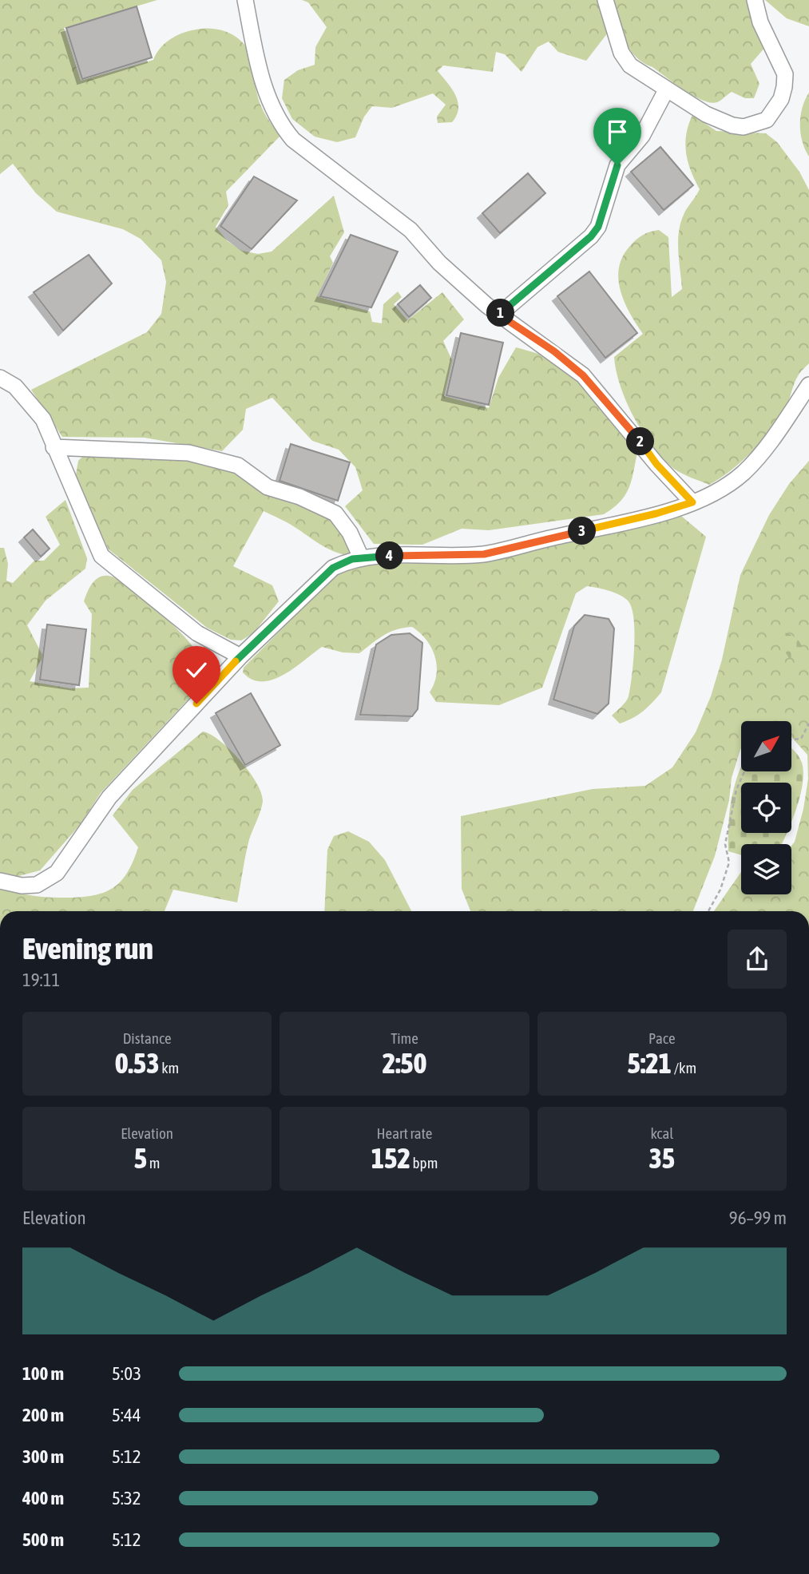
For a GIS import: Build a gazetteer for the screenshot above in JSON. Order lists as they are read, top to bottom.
{
  "north": "top right",
  "page": {
    "pins": [
      "1",
      "2",
      "3",
      "4"
    ],
    "heading": ["Evening run", "19:11"],
    "stats": [
      ["Distance", "0.53 km"],
      ["Time", "2:50"],
      ["Pace", "5:21 /km"],
      ["Elevation", "5 m"],
      ["Heart rate", "152 bpm"],
      ["kcal", "35"]
    ],
    "chart": ["Elevation", "96–99 m"],
    "list": [
      {
        "name": "100 m",
        "note": "5:03"
      },
      {
        "name": "200 m",
        "note": "5:44"
      },
      {
        "name": "300 m",
        "note": "5:12"
      },
      {
        "name": "400 m",
        "note": "5:32"
      },
      {
        "name": "500 m",
        "note": "5:12"
      }
    ]
  }
}
